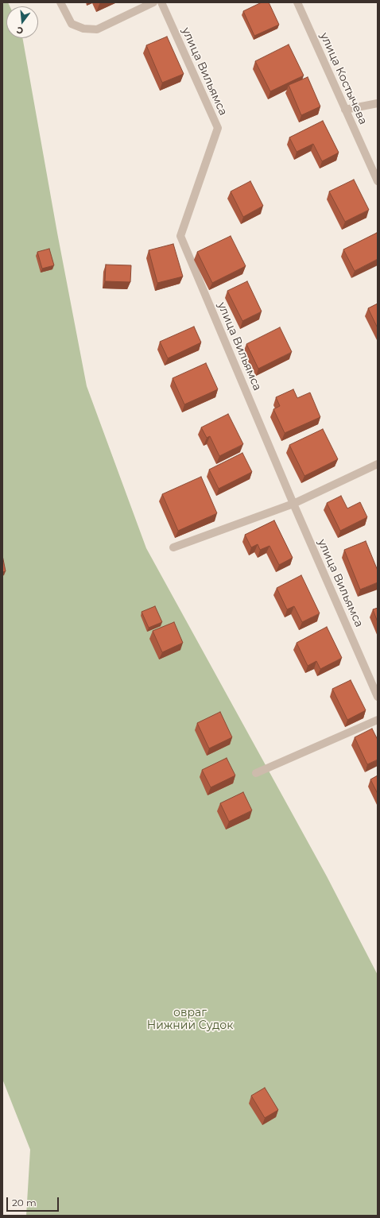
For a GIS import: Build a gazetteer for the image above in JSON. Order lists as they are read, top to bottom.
{
  "streets": {
    "street": ["улица Вильямса", "улица Костычева"]
  },
  "parks": ["овраг Нижний Судок"],
  "scale_bar": "20 m",
  "north": "bottom"
}
